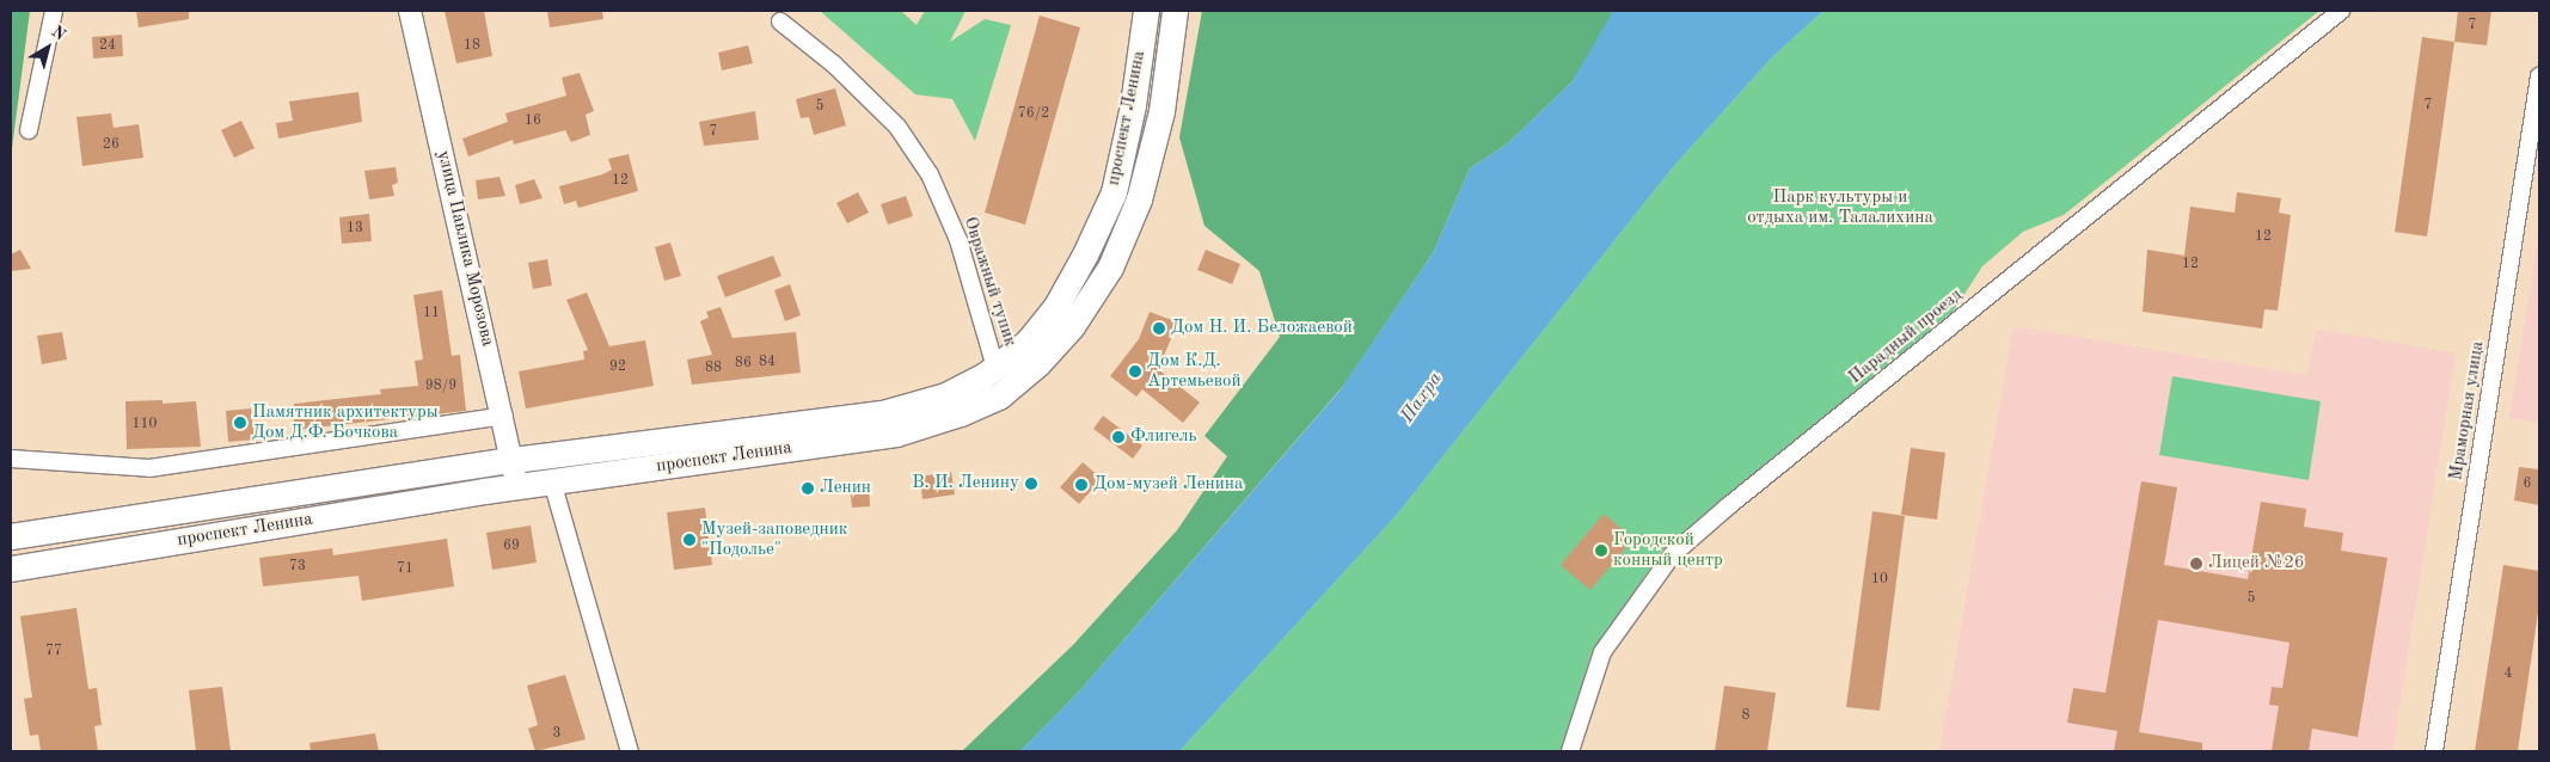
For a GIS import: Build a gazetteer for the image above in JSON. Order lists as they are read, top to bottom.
{
  "streets": {
    "main road": ["проспект Ленина"],
    "street": [
      "улица Павлика Морозова",
      "Овражный тупик",
      "Парадный проезд",
      "Мраморная улица"
    ]
  },
  "crossings": [
    ["проспект Ленина", "улица Павлика Морозова"],
    ["проспект Ленина", "Овражный тупик"]
  ],
  "water": ["Пахра"],
  "parks": ["Парк культуры и отдыха им. Талалихина"],
  "places": [
    "Дом Н. И. Беложаевой",
    "Дом К.Д. Артемьевой",
    "Памятник архитектуры Дом Д.Ф. Бочкова",
    "Флигель",
    "В. И. Ленину",
    "Дом-музей Ленина",
    "Ленин",
    "Музей-заповедник \"Подолье\"",
    "Городской конный центр",
    "Лицей №26"
  ],
  "house_numbers": [
    "7",
    "24",
    "18",
    "7",
    "5",
    "76/2",
    "16",
    "7",
    "26",
    "12",
    "13",
    "12",
    "12",
    "11",
    "84",
    "86",
    "92",
    "88",
    "98/9",
    "110",
    "6",
    "69",
    "73",
    "71",
    "10",
    "5",
    "77",
    "4",
    "8",
    "3"
  ],
  "north": "top right"
}
